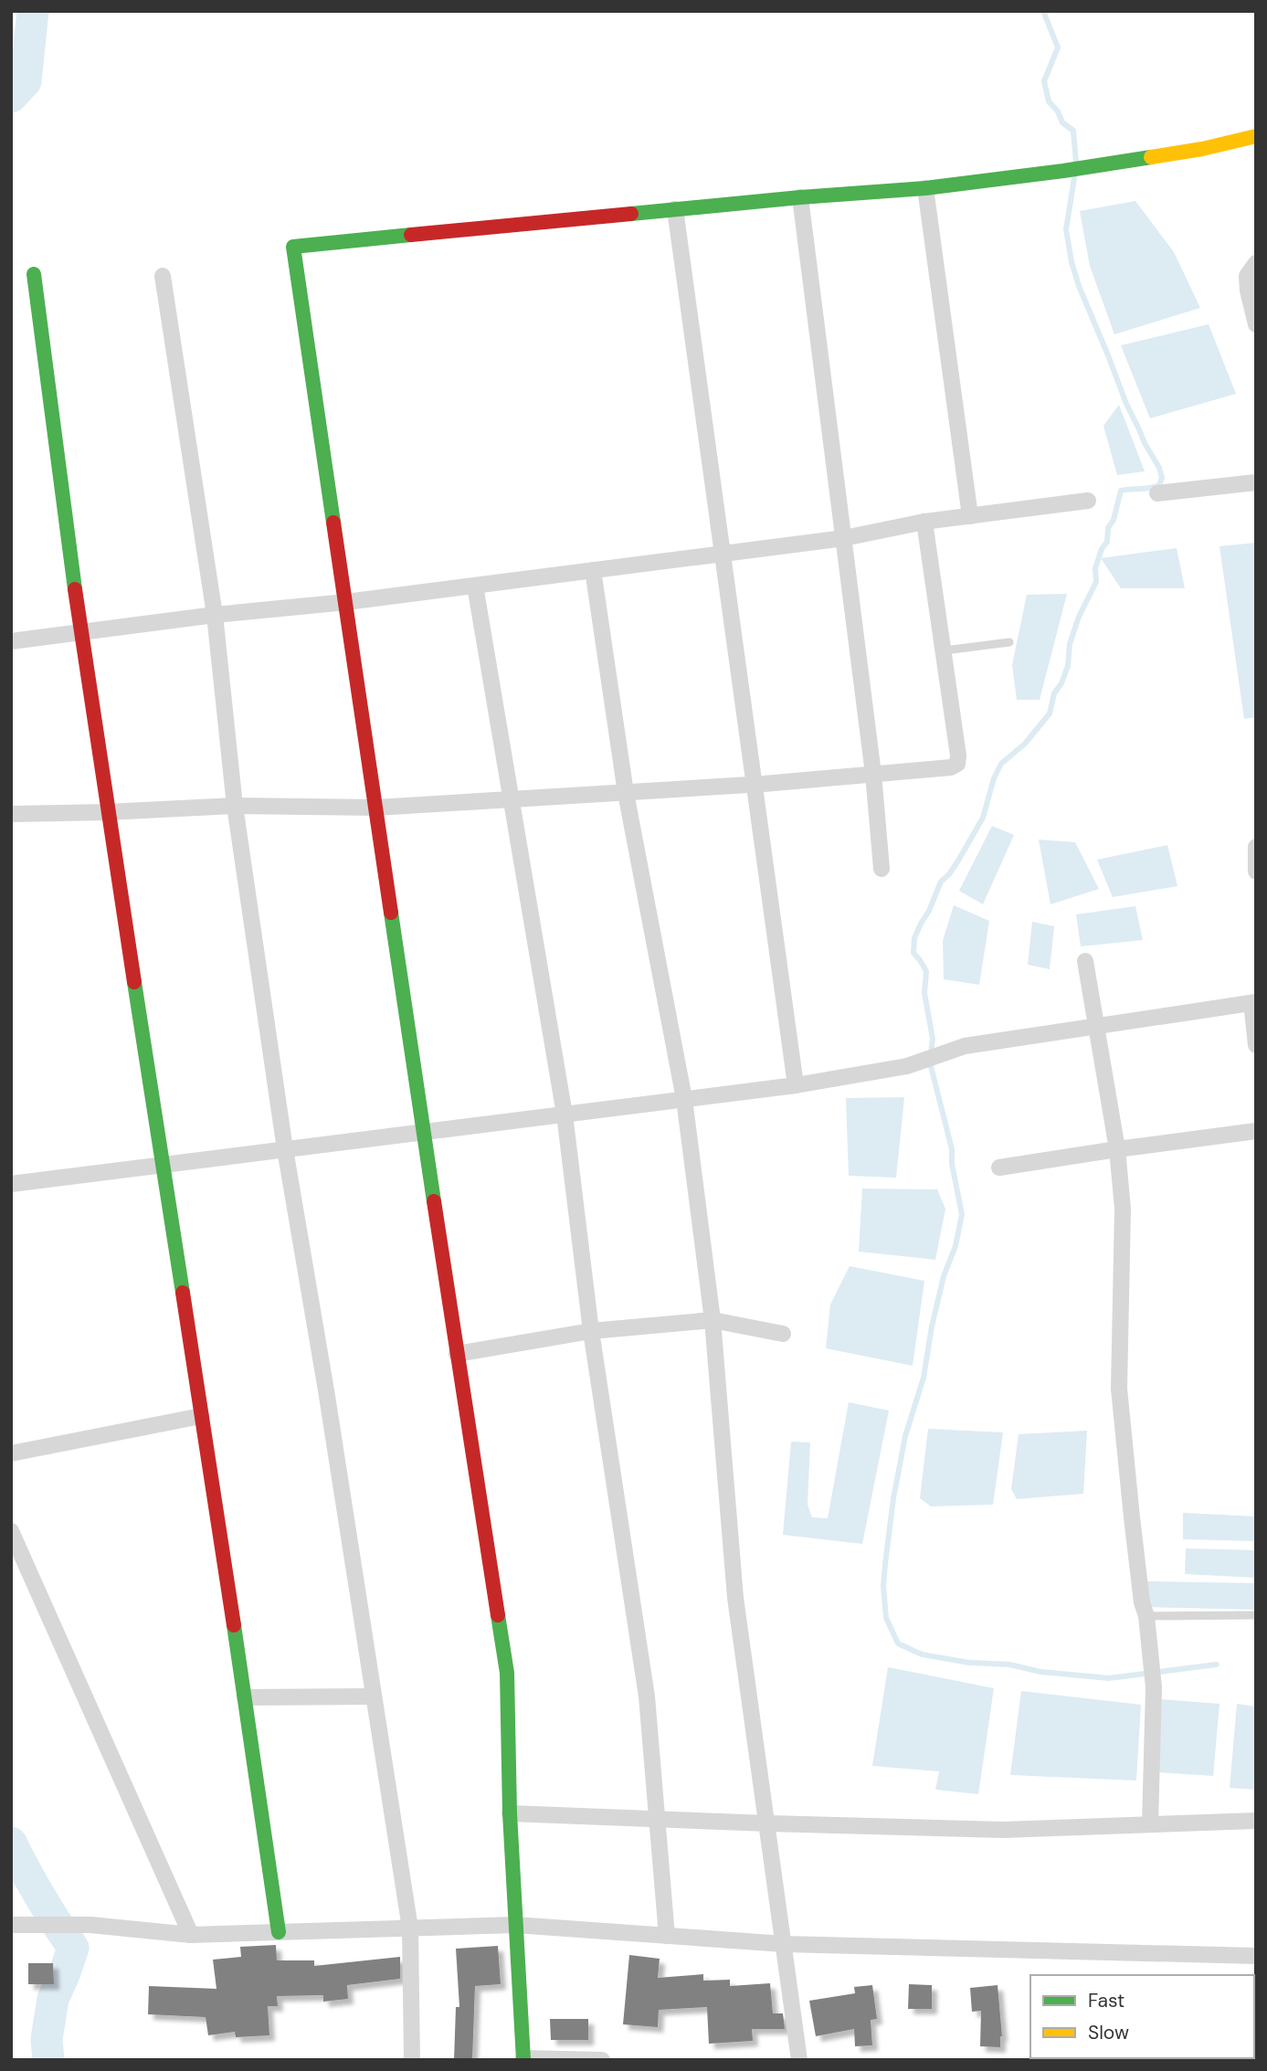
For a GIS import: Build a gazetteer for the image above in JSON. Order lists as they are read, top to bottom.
{
  "legend": ["Fast", "Slow"]
}
